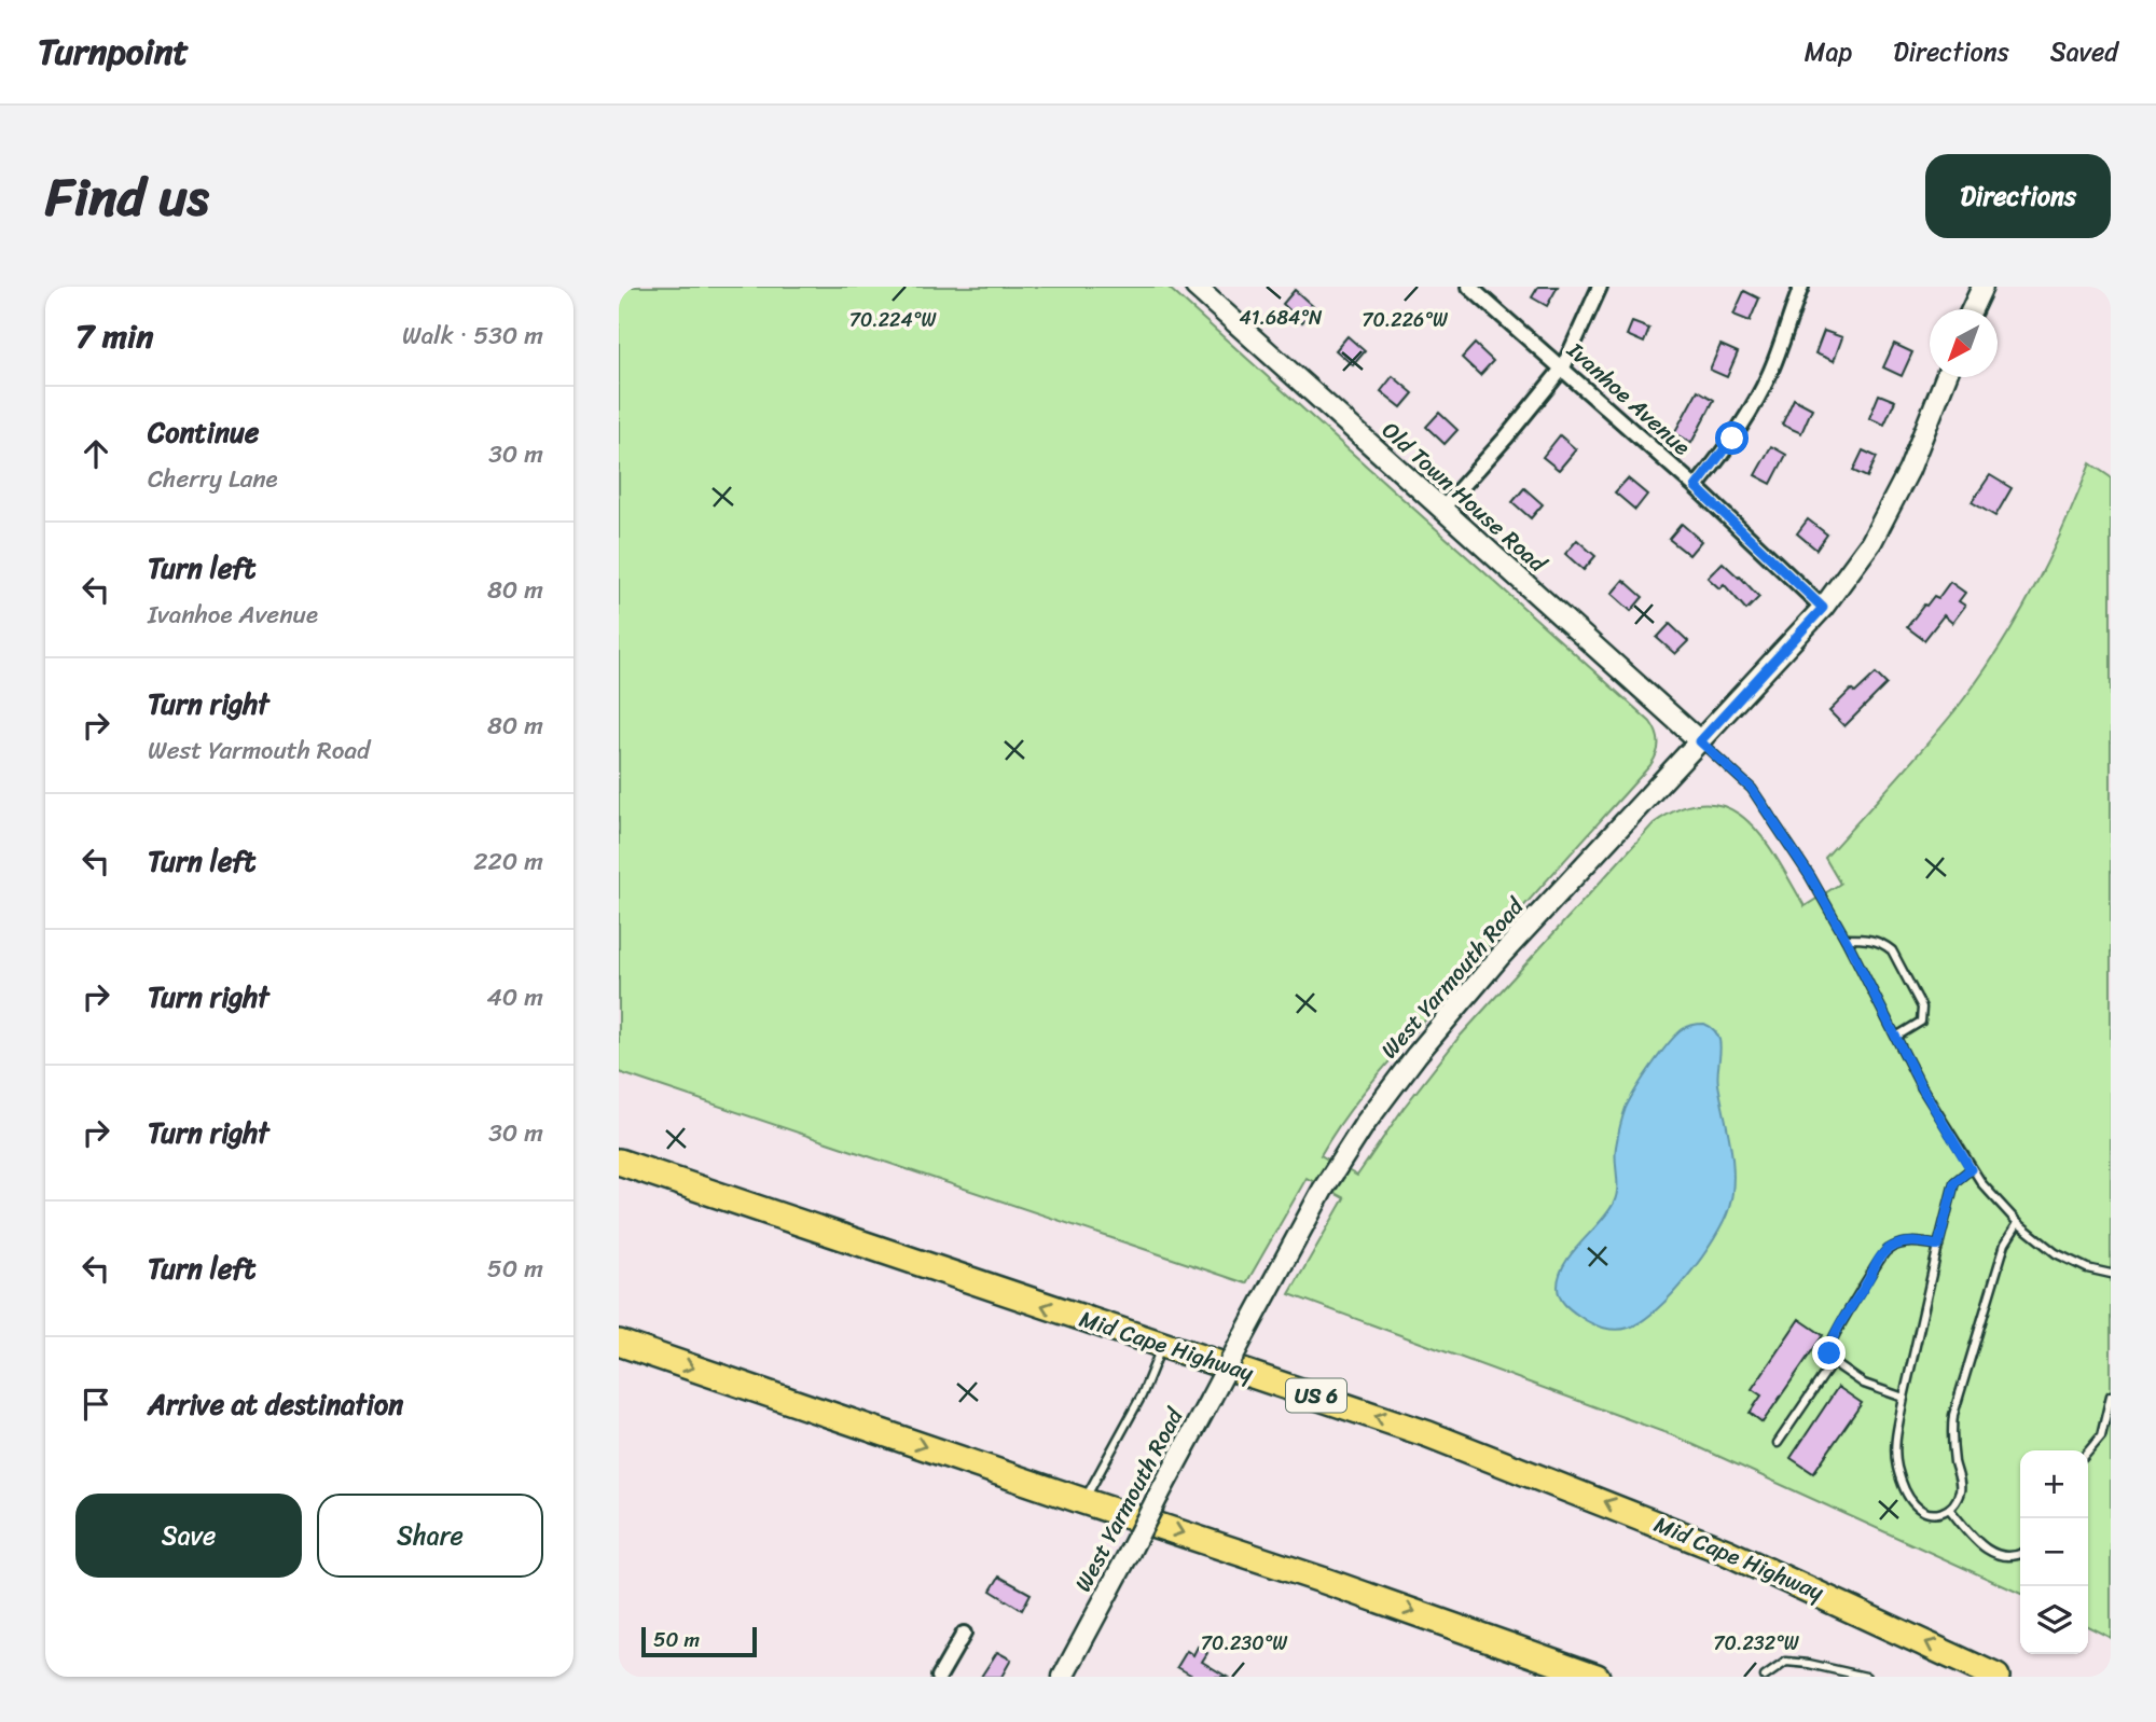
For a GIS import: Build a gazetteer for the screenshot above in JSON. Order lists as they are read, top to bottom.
{
  "streets": {
    "highway": ["Mid Cape Highway", "US 6"],
    "main road": ["Old Town House Road", "West Yarmouth Road"],
    "street": ["Ivanhoe Avenue"]
  },
  "crossings": [
    ["Ivanhoe Avenue", "West Yarmouth Road"],
    ["Old Town House Road", "West Yarmouth Road"]
  ],
  "scale_bar": "50 m",
  "north": "bottom left",
  "page": {
    "header": "Turnpoint",
    "nav": ["Map", "Directions", "Saved"],
    "title": "Find us",
    "buttons": [
      "Directions",
      ["Save", "Share"]
    ],
    "heading": ["7 min", "Walk · 530 m"],
    "list": [
      ["Continue", "Cherry Lane", "30 m"],
      ["Turn left", "Ivanhoe Avenue", "80 m"],
      ["Turn right", "West Yarmouth Road", "80 m"],
      ["Turn left", "220 m"],
      ["Turn right", "40 m"],
      ["Turn right", "30 m"],
      ["Turn left", "50 m"],
      "Arrive at destination"
    ],
    "map_buttons": ["+", "−"],
    "scale": "50 m"
  },
  "coordinates": [
    "41.684°N",
    "70.224°W",
    "70.226°W",
    "70.230°W",
    "70.232°W"
  ]
}
